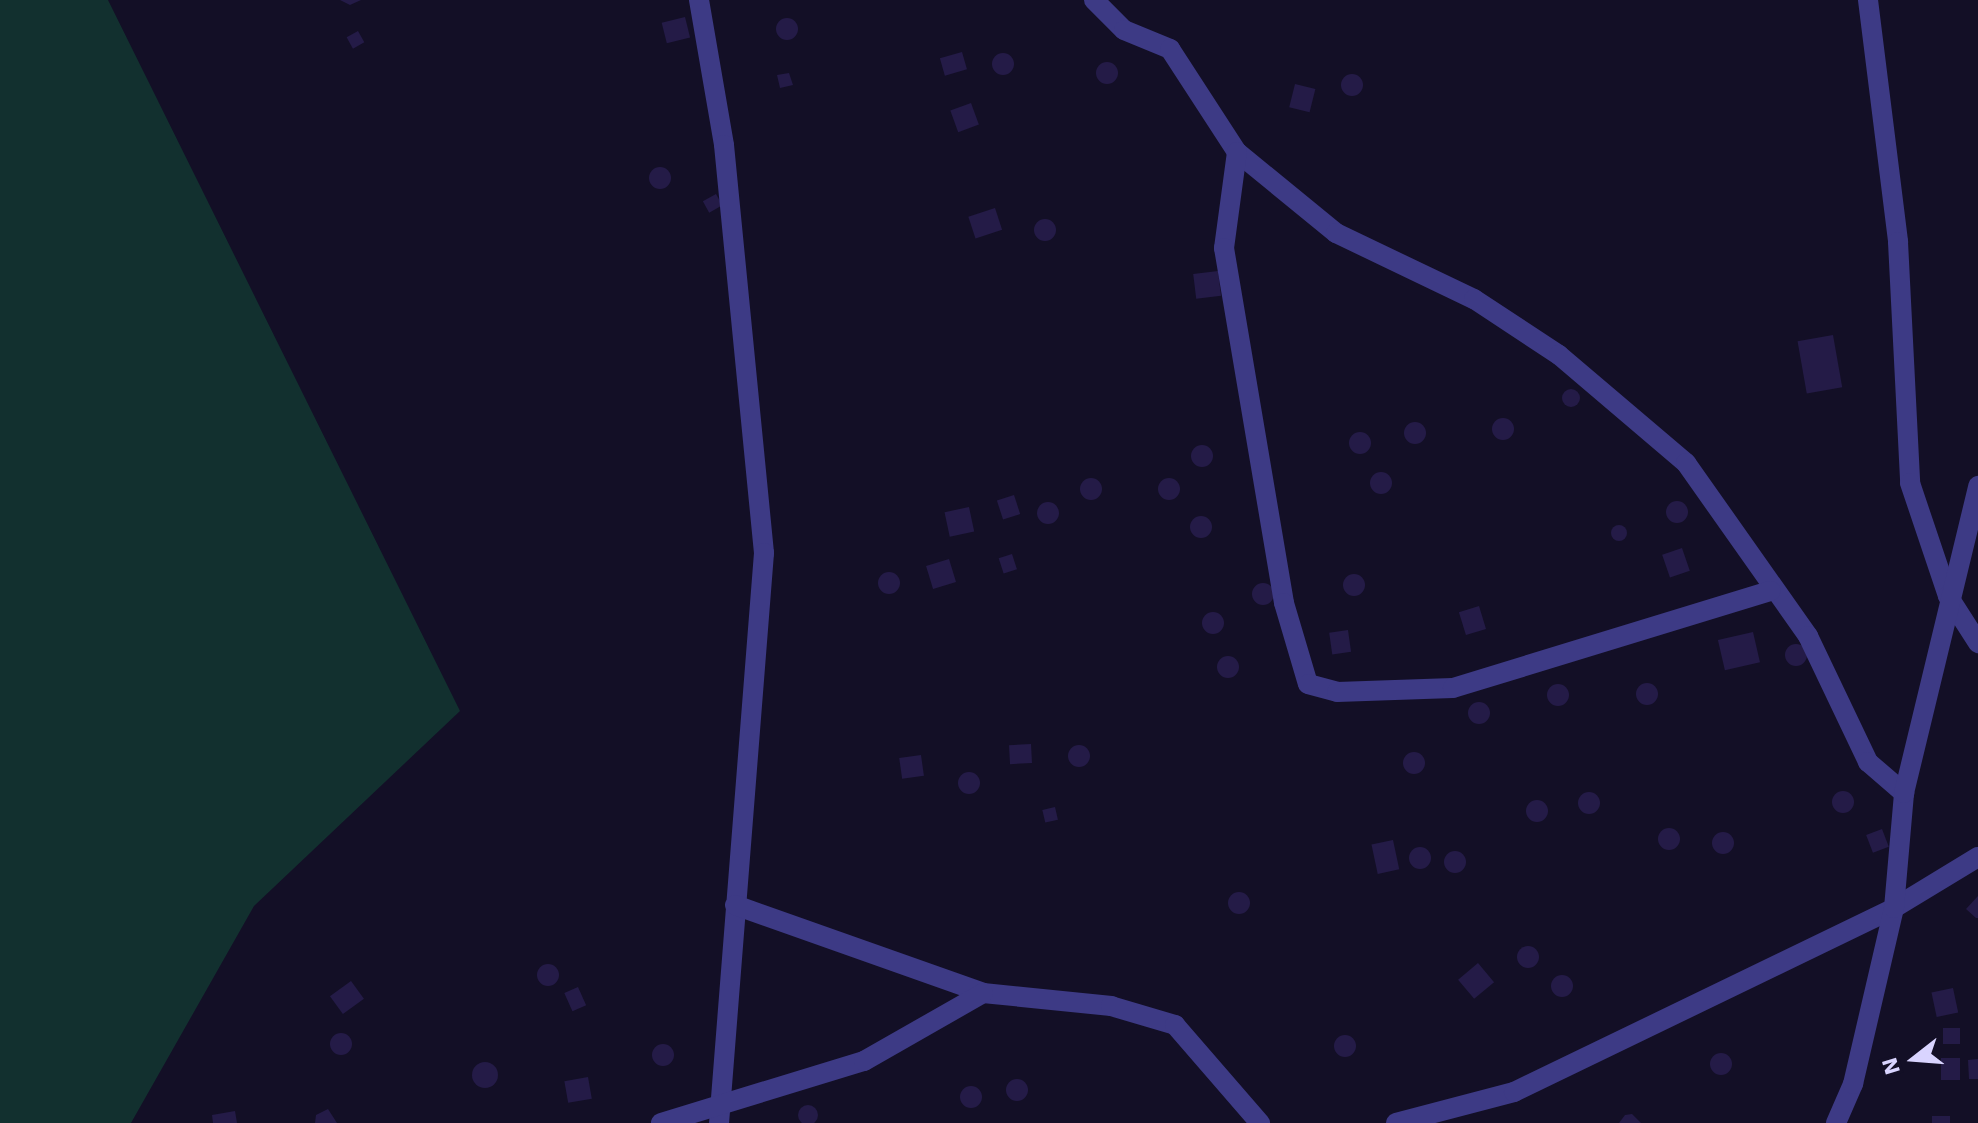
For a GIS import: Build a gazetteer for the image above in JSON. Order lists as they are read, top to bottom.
{
  "north": "left"
}
